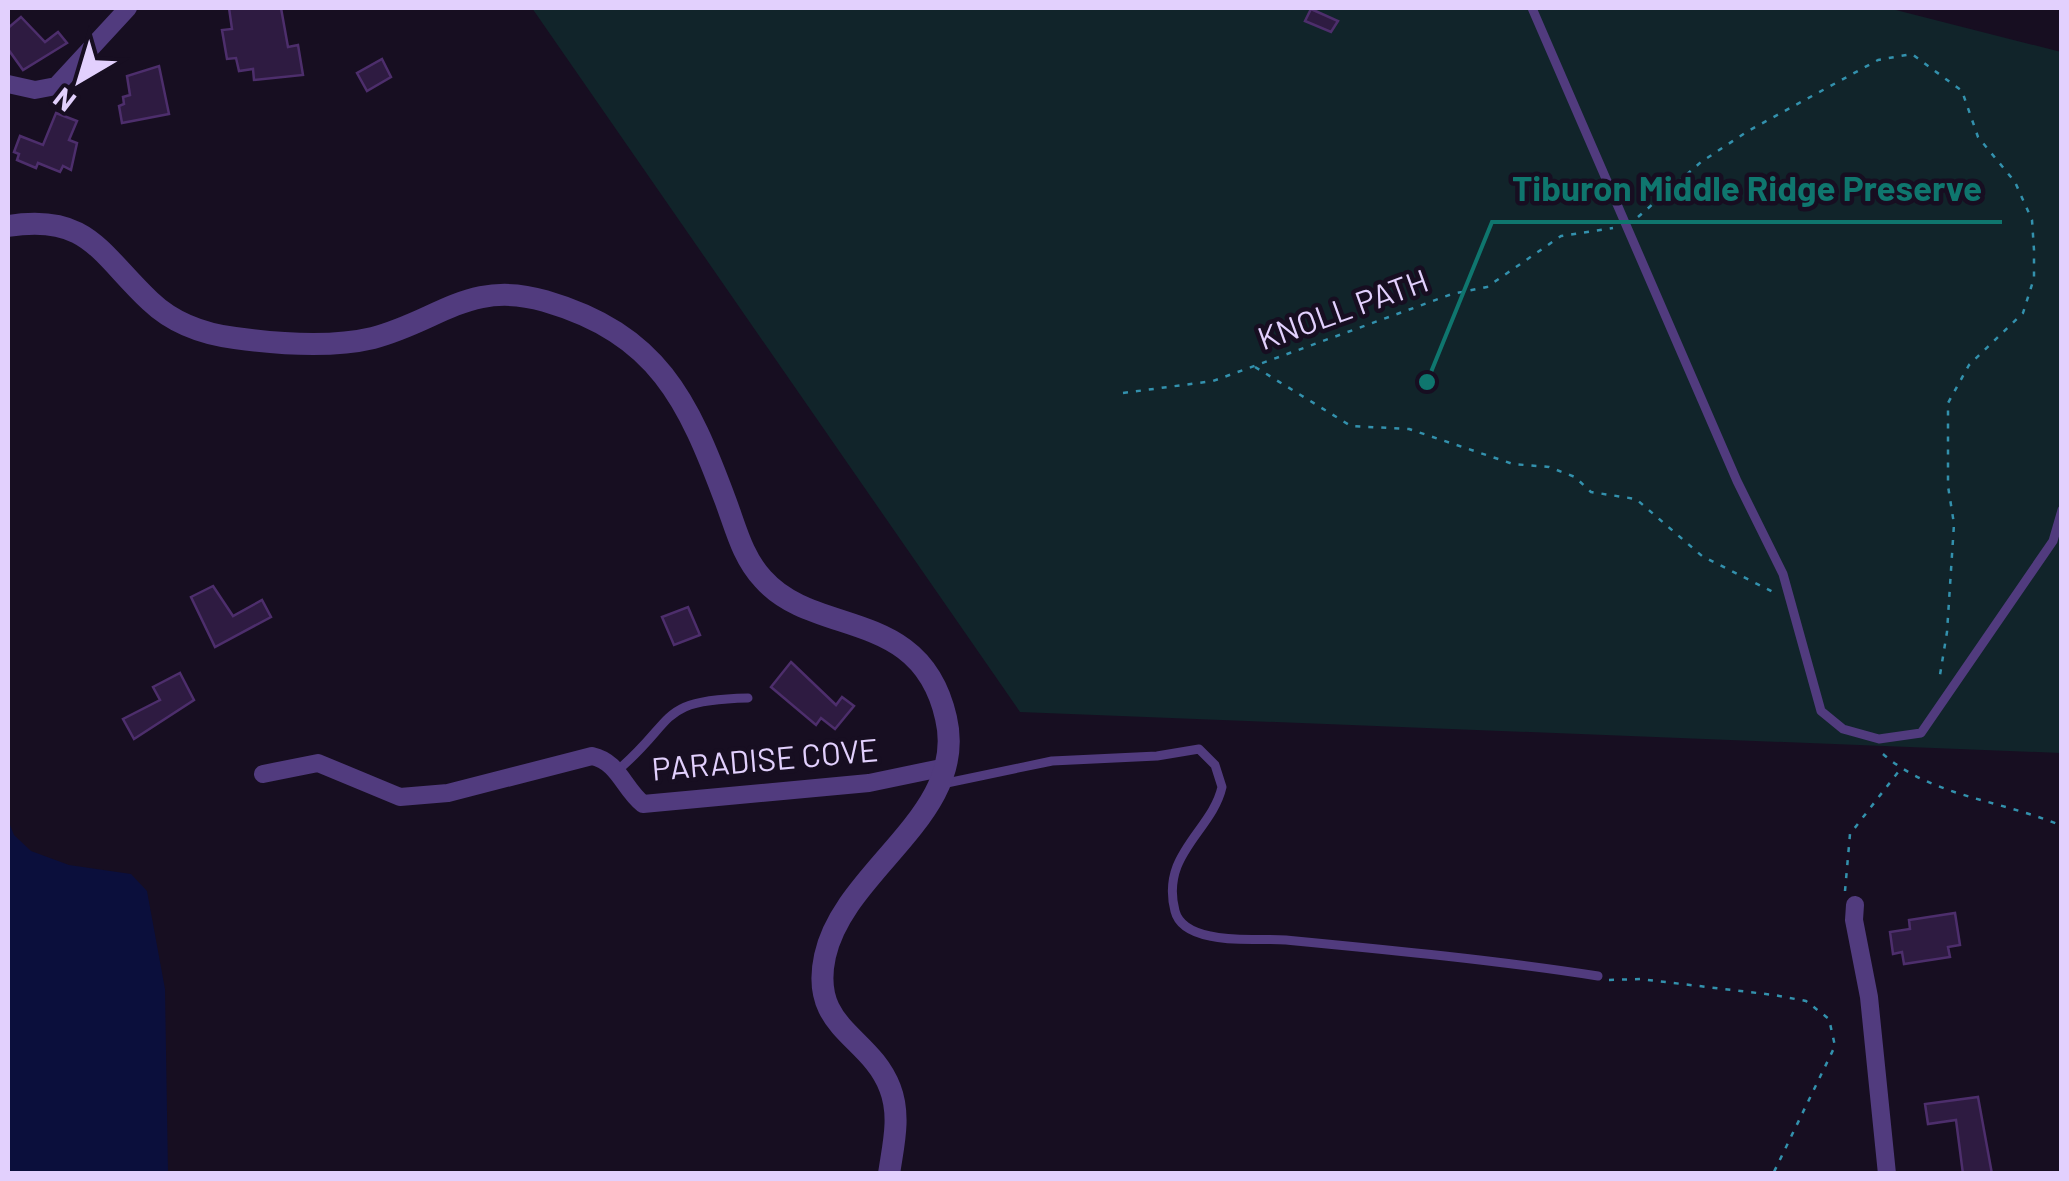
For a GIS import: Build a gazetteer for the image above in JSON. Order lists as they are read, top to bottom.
{
  "streets": {
    "street": ["PARADISE COVE"],
    "path": ["KNOLL PATH"]
  },
  "places": ["Tiburon Middle Ridge Preserve"],
  "north": "bottom left"
}
